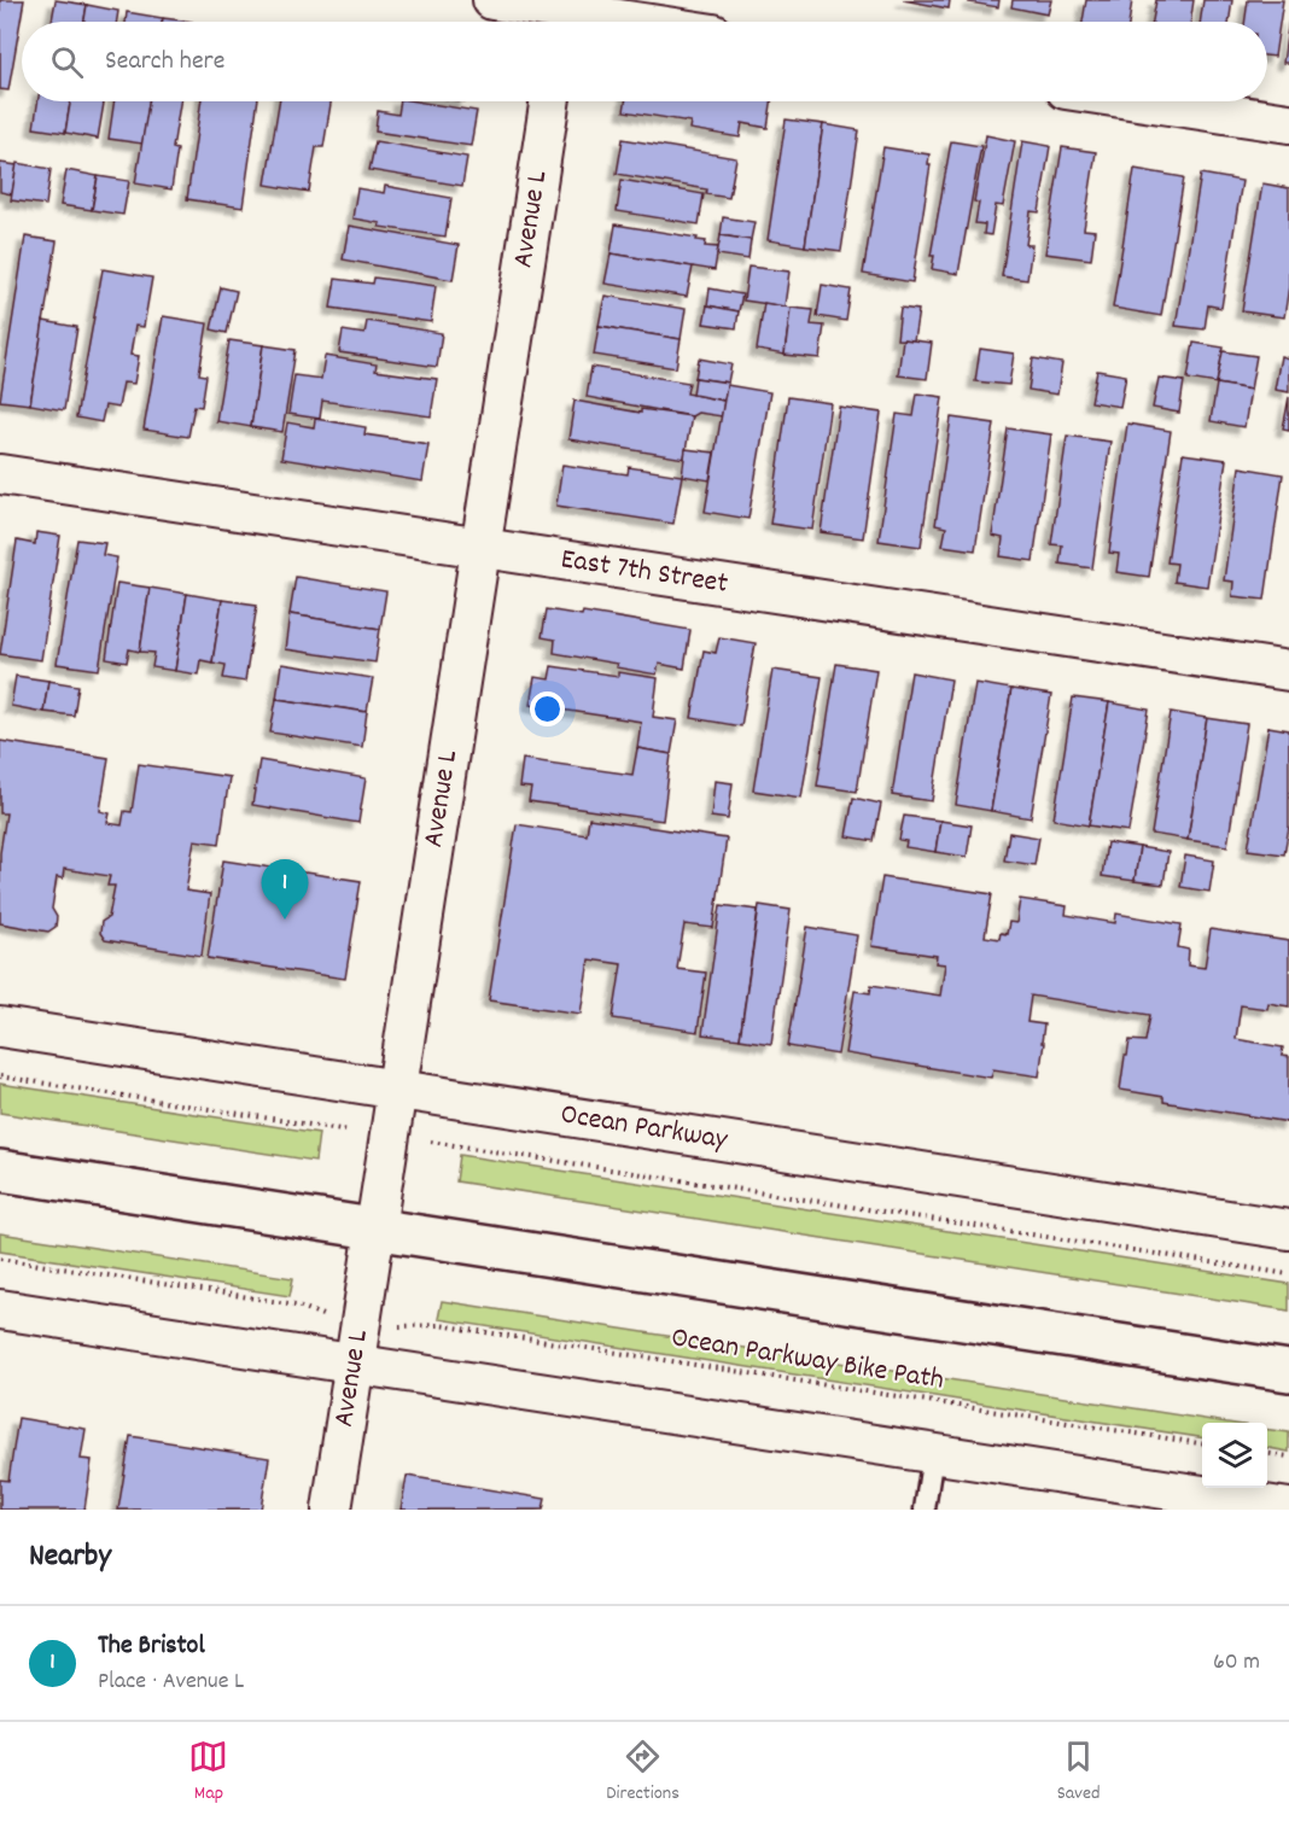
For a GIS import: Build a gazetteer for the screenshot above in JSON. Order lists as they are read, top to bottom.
{
  "streets": {
    "street": ["Avenue L", "East 7th Street", "Ocean Parkway"],
    "path": ["Ocean Parkway Bike Path"]
  },
  "crossings": [
    ["Avenue L", "East 7th Street"],
    ["Avenue L", "Ocean Parkway"]
  ],
  "page": {
    "search": "Search here",
    "pins": "1",
    "heading": "Nearby",
    "list": [
      {
        "mark": "1",
        "name": "The Bristol",
        "note": "Place · Avenue L",
        "value": "60 m"
      }
    ],
    "nav": ["Map", "Directions", "Saved"]
  }
}
